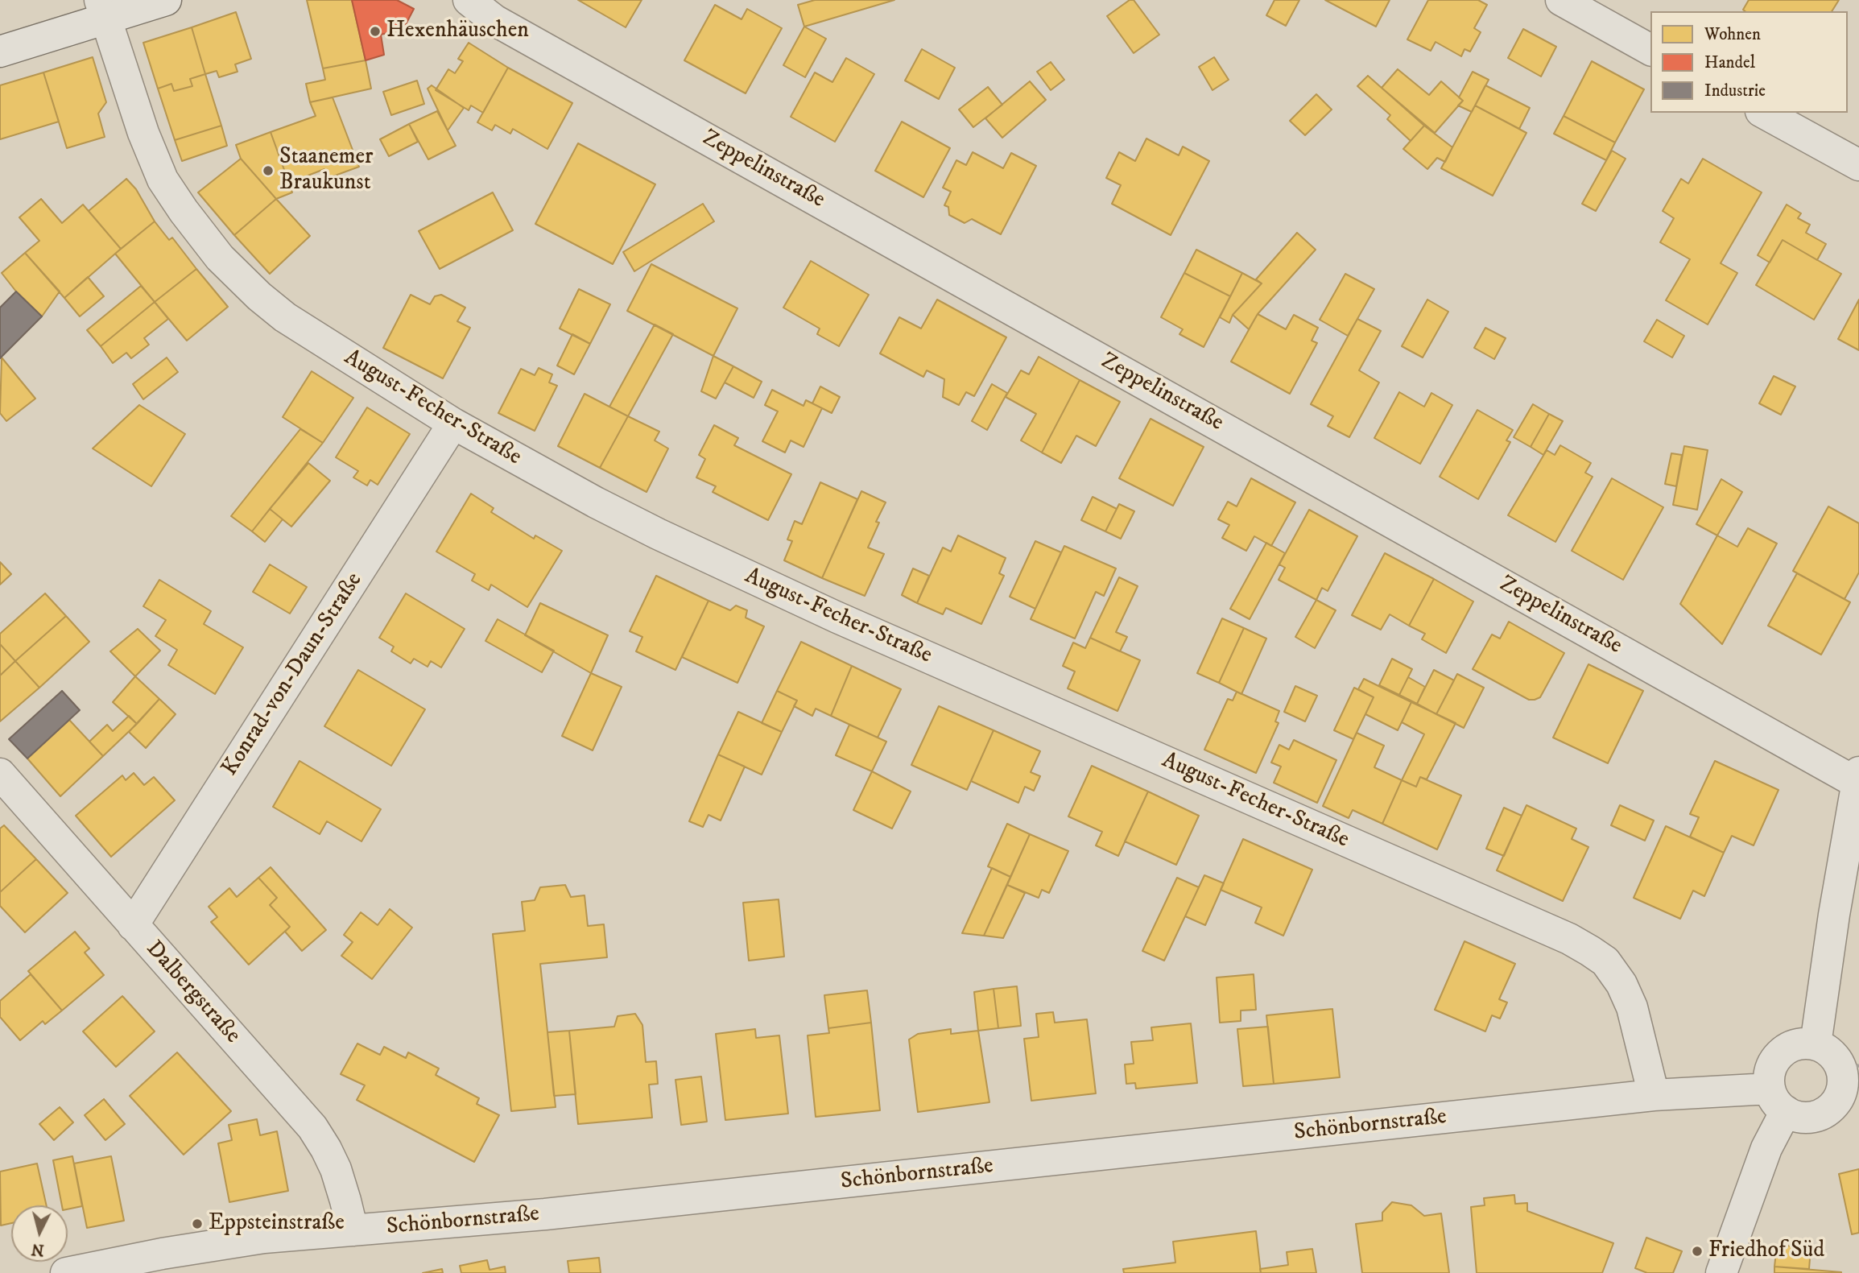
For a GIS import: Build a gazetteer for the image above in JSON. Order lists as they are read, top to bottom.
{
  "streets": {
    "street": [
      "Zeppelinstraße",
      "August-Fecher-Straße",
      "Konrad-von-Daun-Straße",
      "Dalbergstraße",
      "Schönbornstraße"
    ]
  },
  "crossings": [
    ["August-Fecher-Straße", "Konrad-von-Daun-Straße"],
    ["August-Fecher-Straße", "Schönbornstraße"],
    ["Konrad-von-Daun-Straße", "Dalbergstraße"],
    ["Dalbergstraße", "Schönbornstraße"]
  ],
  "places": [
    "Hexenhäuschen",
    "Staanemer Braukunst",
    "Eppsteinstraße",
    "Friedhof Süd"
  ],
  "legend": ["Wohnen", "Handel", "Industrie"],
  "north": "bottom"
}
